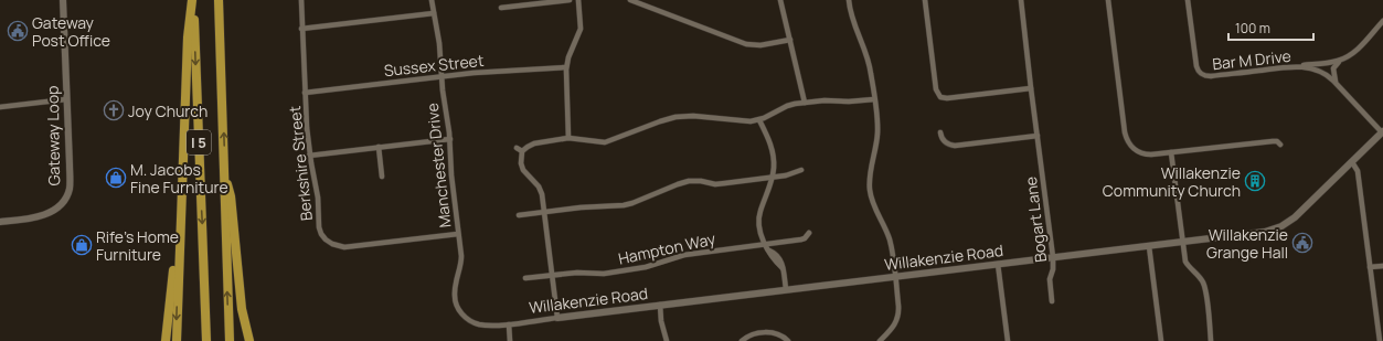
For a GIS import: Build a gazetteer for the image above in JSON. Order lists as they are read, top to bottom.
{
  "streets": {
    "highway": ["I 5"],
    "street": [
      "Bar M Drive",
      "Sussex Street",
      "Gateway Loop",
      "Berkshire Street",
      "Manchester Drive",
      "Bogart Lane",
      "Hampton Way",
      "Willakenzie Road"
    ]
  },
  "crossings": [
    ["Bar M Drive", "Willakenzie Road"],
    ["Sussex Street", "Berkshire Street"],
    ["Sussex Street", "Manchester Drive"],
    ["Berkshire Street", "Manchester Drive"],
    ["Manchester Drive", "Willakenzie Road"],
    ["Bogart Lane", "Willakenzie Road"]
  ],
  "places": {
    "public building": ["Gateway Post Office", "Willakenzie Grange Hall"],
    "church": ["Joy Church"],
    "shop": ["M. Jacobs Fine Furniture", "Rife's Home Furniture"],
    "building": ["Willakenzie Community Church"]
  },
  "scale_bar": "100 m"
}
